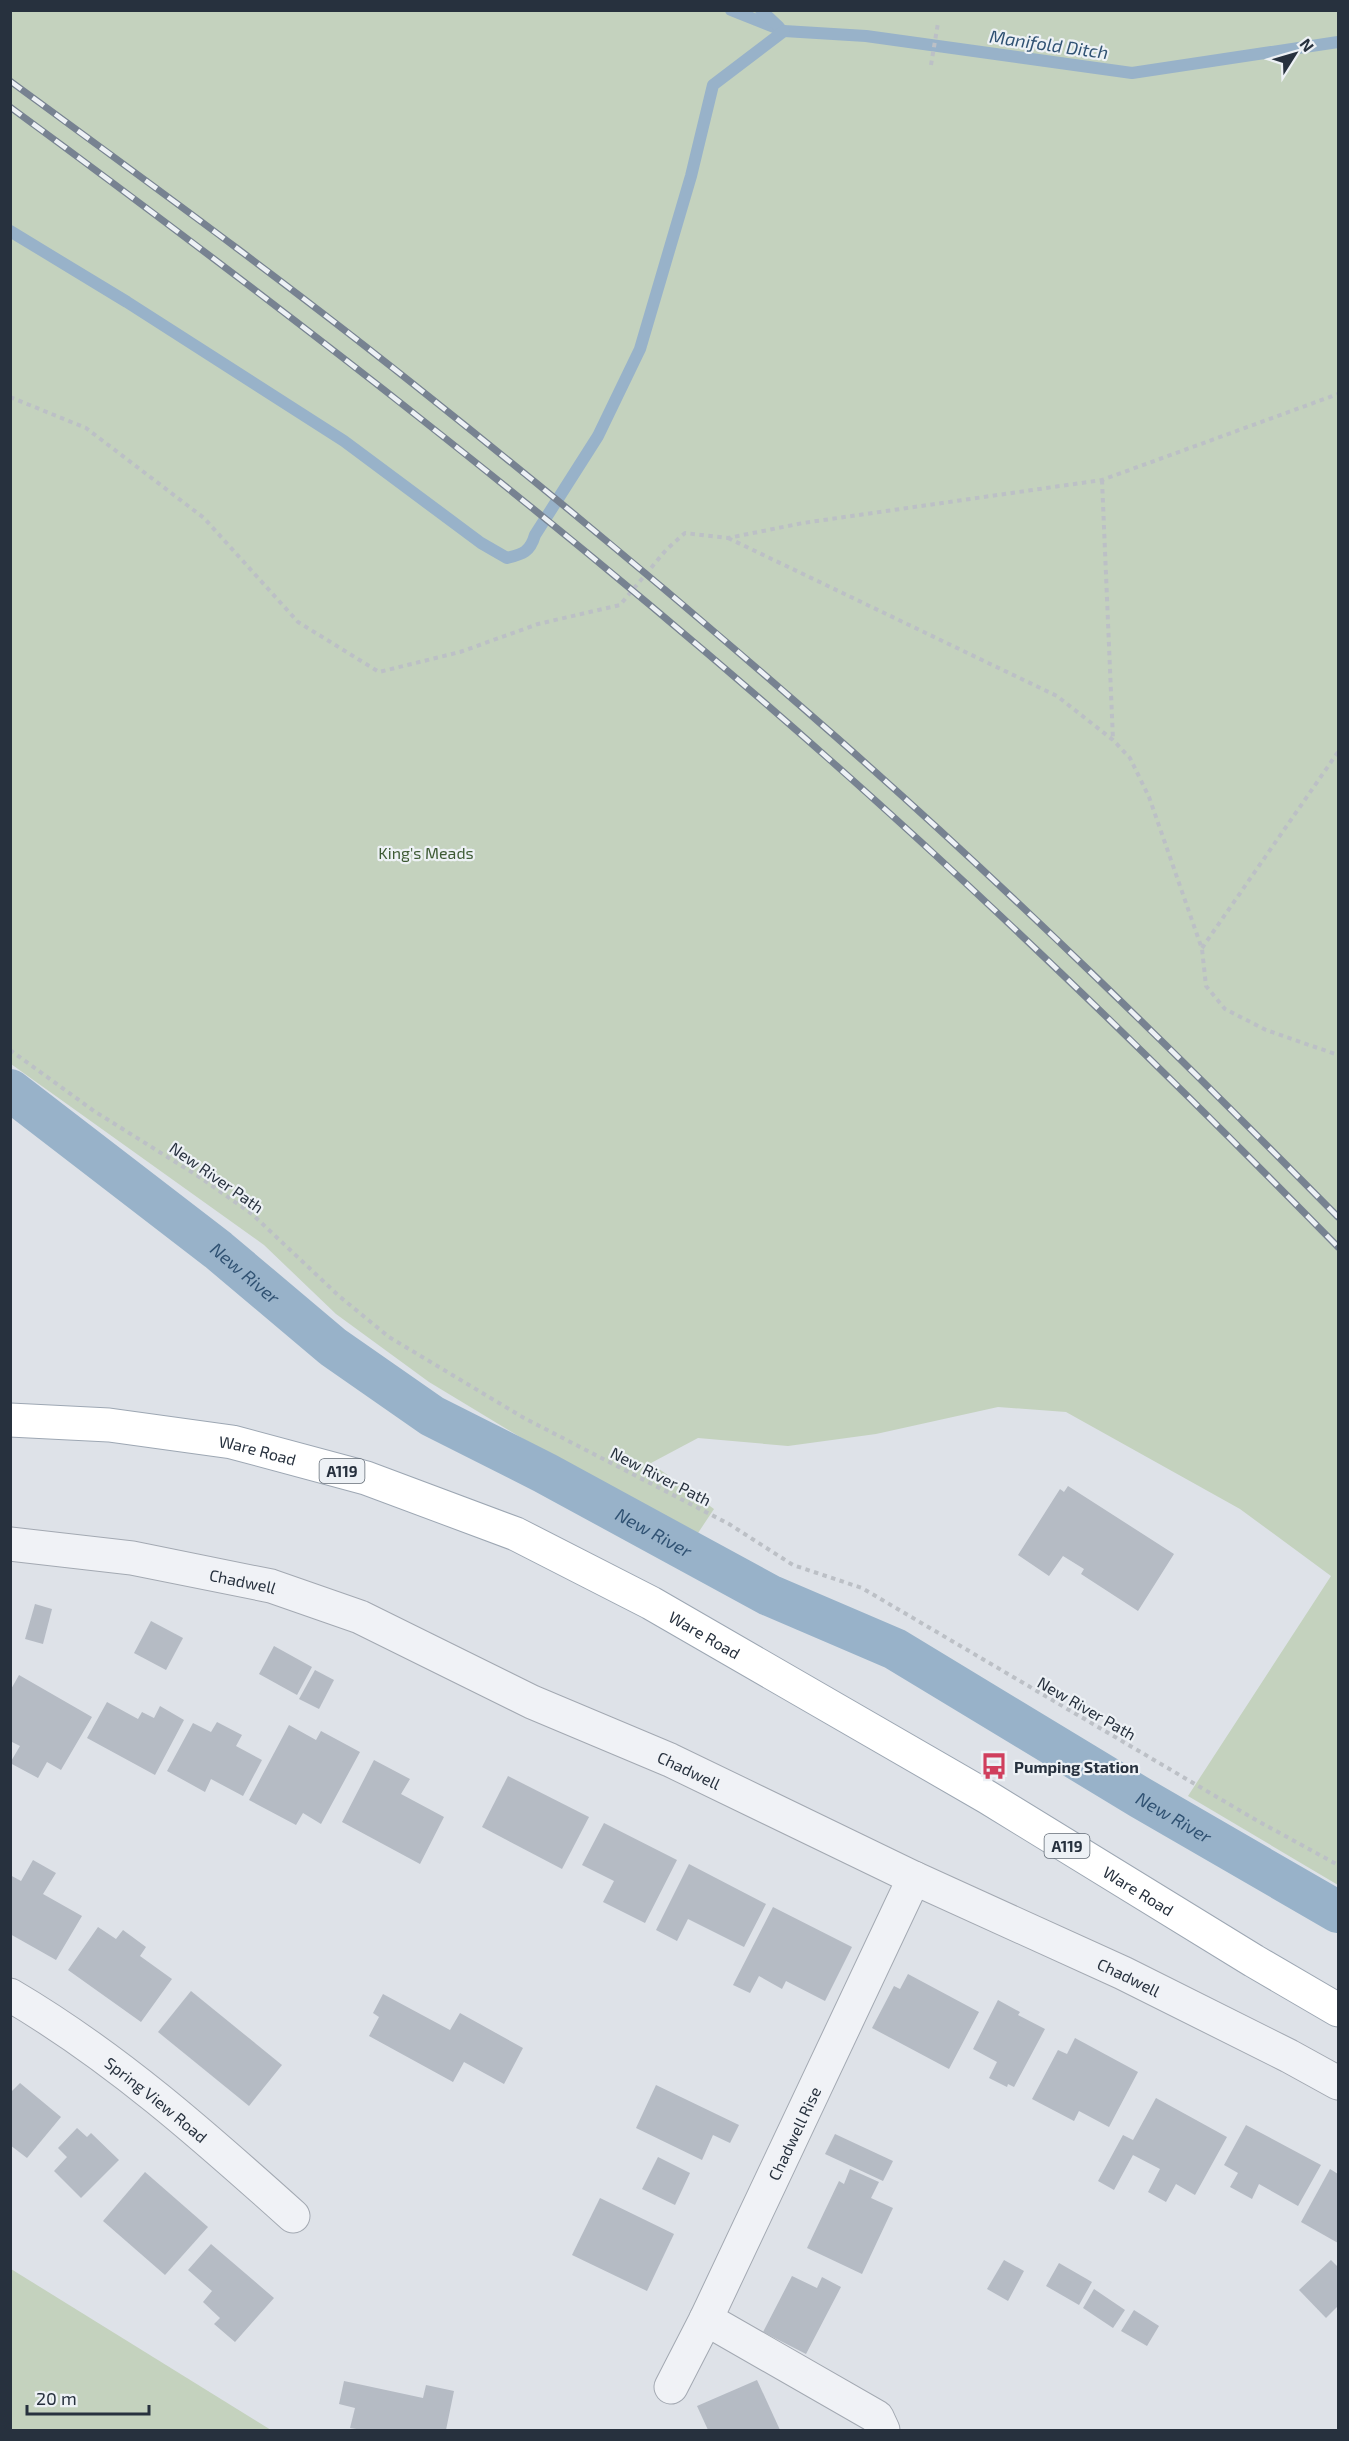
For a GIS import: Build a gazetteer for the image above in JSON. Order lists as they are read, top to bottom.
{
  "streets": {
    "main road": ["Ware Road", "A119"],
    "street": ["Chadwell", "Spring View Road", "Chadwell Rise"],
    "path": ["New River Path"]
  },
  "crossings": [
    ["Chadwell", "Chadwell Rise"]
  ],
  "water": ["Manifold Ditch", "New River"],
  "parks": ["King's Meads"],
  "places": {
    "bus stop": ["Pumping Station"]
  },
  "scale_bar": "20 m",
  "north": "top right"
}
